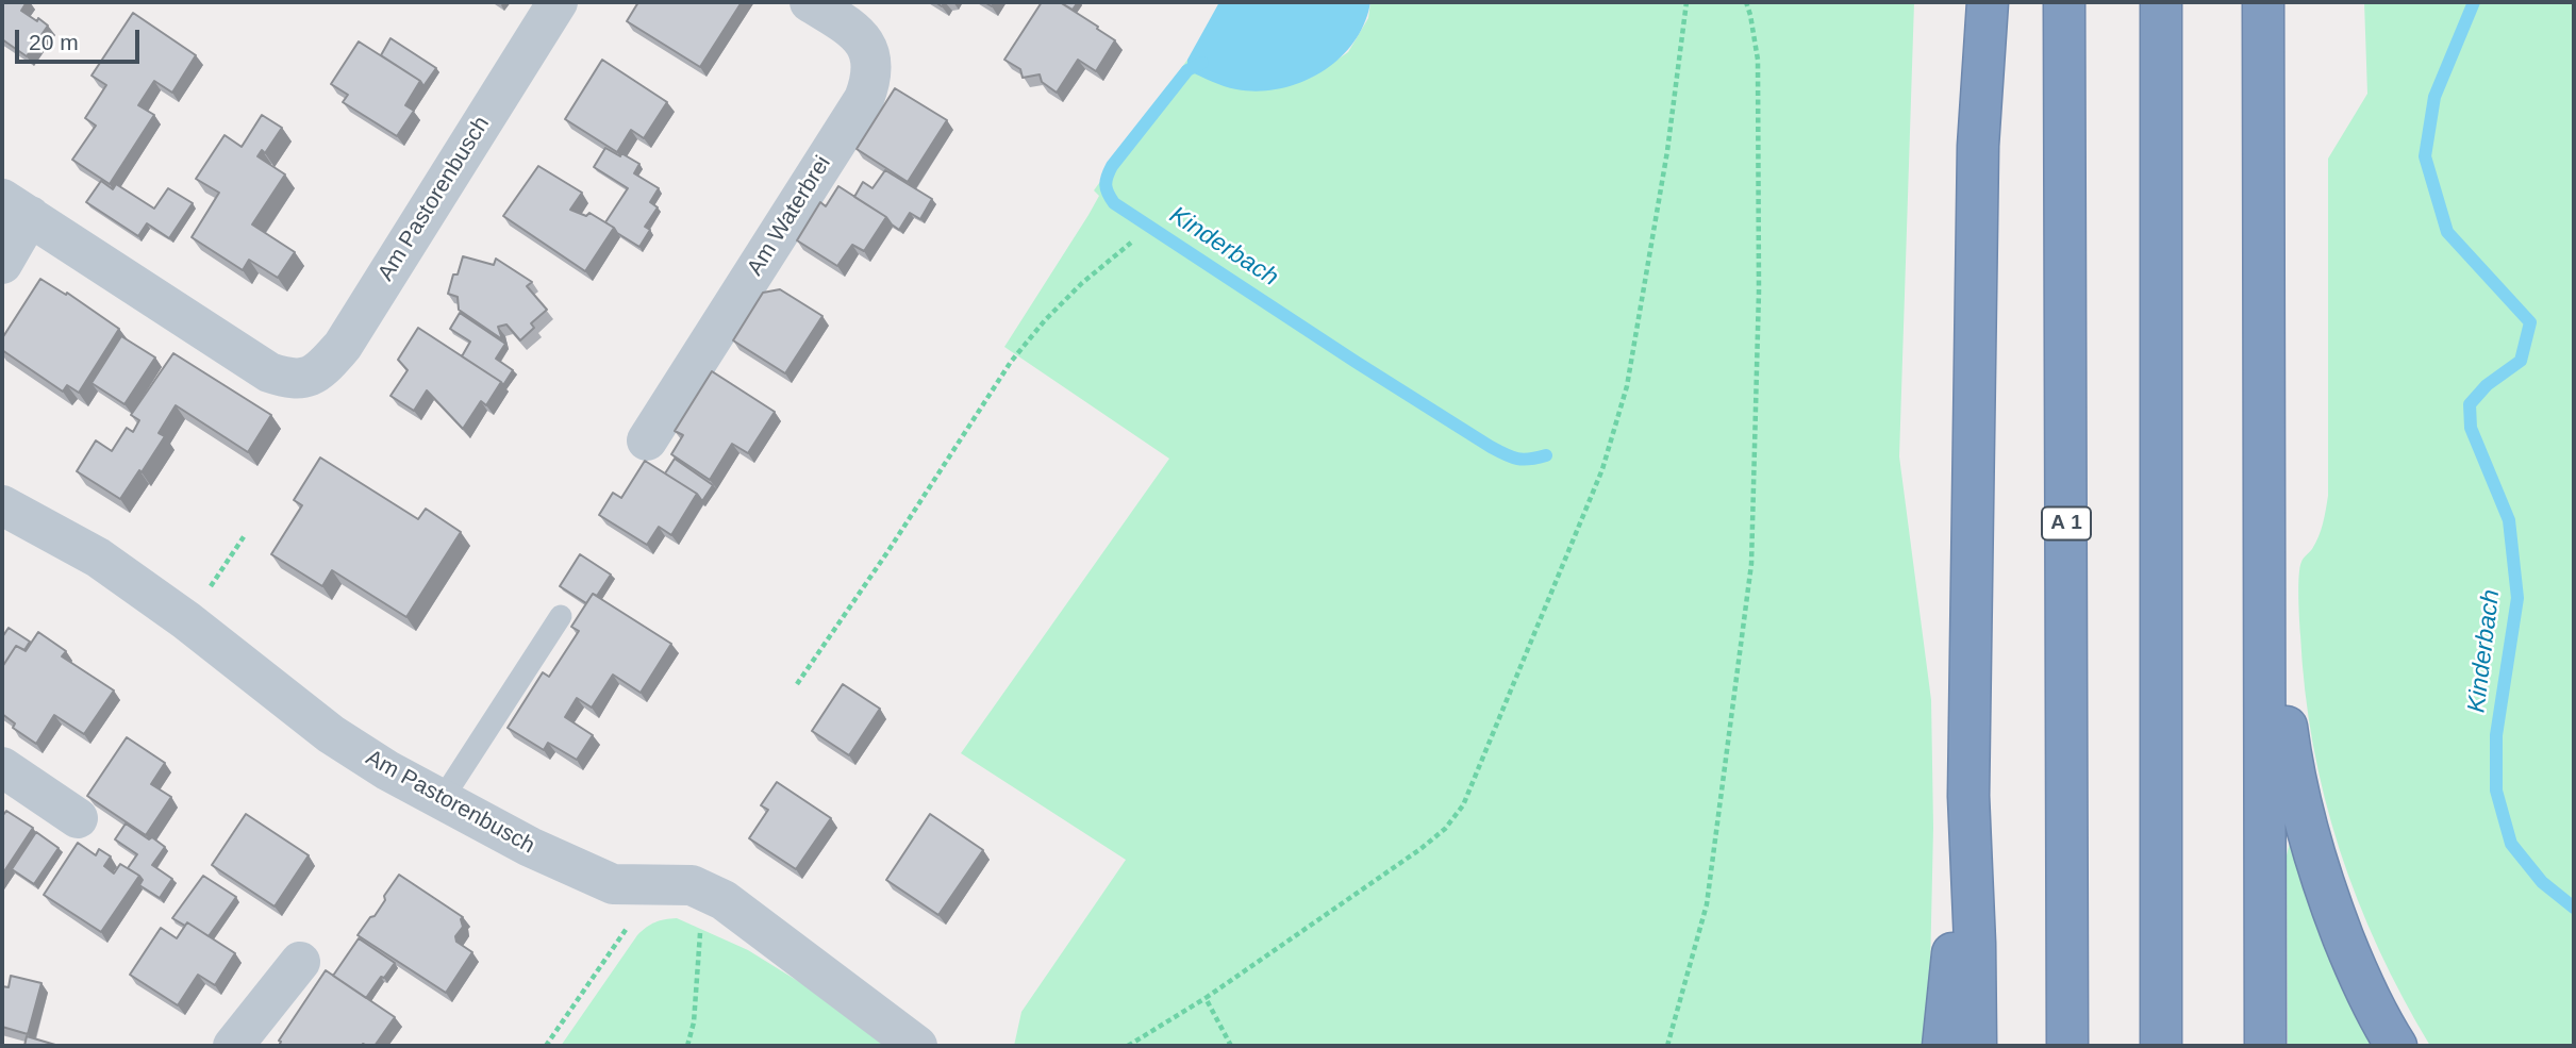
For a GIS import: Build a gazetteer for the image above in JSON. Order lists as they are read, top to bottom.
{
  "streets": {
    "highway": ["A 1"],
    "street": ["Am Pastorenbusch", "Am Waterbrei"]
  },
  "water": ["Kinderbach"],
  "scale_bar": "20 m"
}
